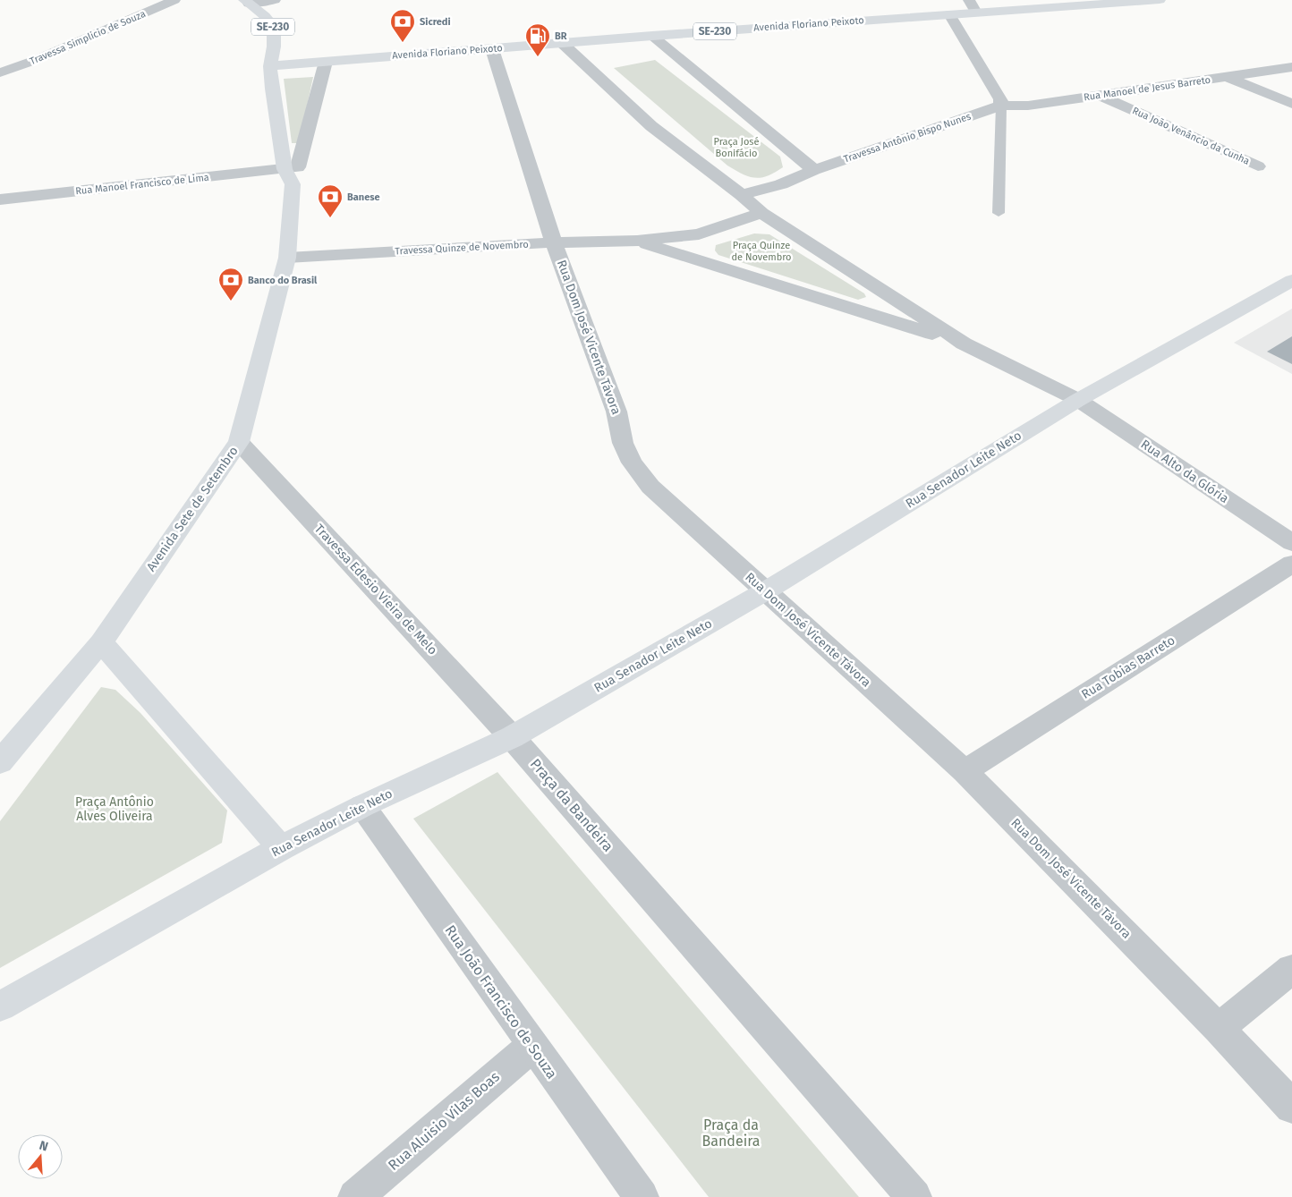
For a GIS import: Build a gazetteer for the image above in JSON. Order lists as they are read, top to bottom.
{
  "streets": {
    "main road": [
      "Avenida Floriano Peixoto",
      "SE-230",
      "Rua Senador Leite Neto",
      "Avenida Sete de Setembro"
    ],
    "street": [
      "Travessa Simplicio de Souza",
      "Rua Manoel de Jesus Barreto",
      "Rua João Venâncio da Cunha",
      "Travessa Antônio Bispo Nunes",
      "Rua Manoel Francisco de Lima",
      "Travessa Quinze de Novembro",
      "Rua Dom José Vicente Távora",
      "Rua Alto da Glória",
      "Travessa Edesio Vieira de Melo",
      "Rua Tobias Barreto",
      "Praça da Bandeira",
      "Rua João Francisco de Souza",
      "Rua Aluisio Vilas Boas"
    ]
  },
  "crossings": [
    ["Avenida Floriano Peixoto", "SE-230"],
    ["Avenida Floriano Peixoto", "Rua Dom José Vicente Távora"],
    ["Avenida Floriano Peixoto", "Avenida Sete de Setembro"],
    ["SE-230", "Avenida Sete de Setembro"],
    ["Rua Manoel de Jesus Barreto", "Rua João Venâncio da Cunha"],
    ["Rua Manoel de Jesus Barreto", "Travessa Antônio Bispo Nunes"],
    ["Rua Manoel Francisco de Lima", "Avenida Sete de Setembro"],
    ["Travessa Quinze de Novembro", "Rua Dom José Vicente Távora"],
    ["Travessa Quinze de Novembro", "Avenida Sete de Setembro"],
    ["Rua Dom José Vicente Távora", "Rua Senador Leite Neto"],
    ["Rua Dom José Vicente Távora", "Rua Tobias Barreto"],
    ["Rua Senador Leite Neto", "Rua Alto da Glória"],
    ["Rua Senador Leite Neto", "Travessa Edesio Vieira de Melo"],
    ["Rua Senador Leite Neto", "Praça da Bandeira"],
    ["Rua Senador Leite Neto", "Rua João Francisco de Souza"],
    ["Avenida Sete de Setembro", "Travessa Edesio Vieira de Melo"],
    ["Travessa Edesio Vieira de Melo", "Praça da Bandeira"],
    ["Rua João Francisco de Souza", "Rua Aluisio Vilas Boas"]
  ],
  "parks": [
    "Praça José Bonifácio",
    "Praça Quinze de Novembro",
    "Praça Antônio Alves Oliveira",
    "Praça da Bandeira"
  ],
  "places": {
    "bank": ["Sicredi", "Banese", "Banco do Brasil"],
    "fuel station": ["BR"]
  },
  "north": "top"
}
